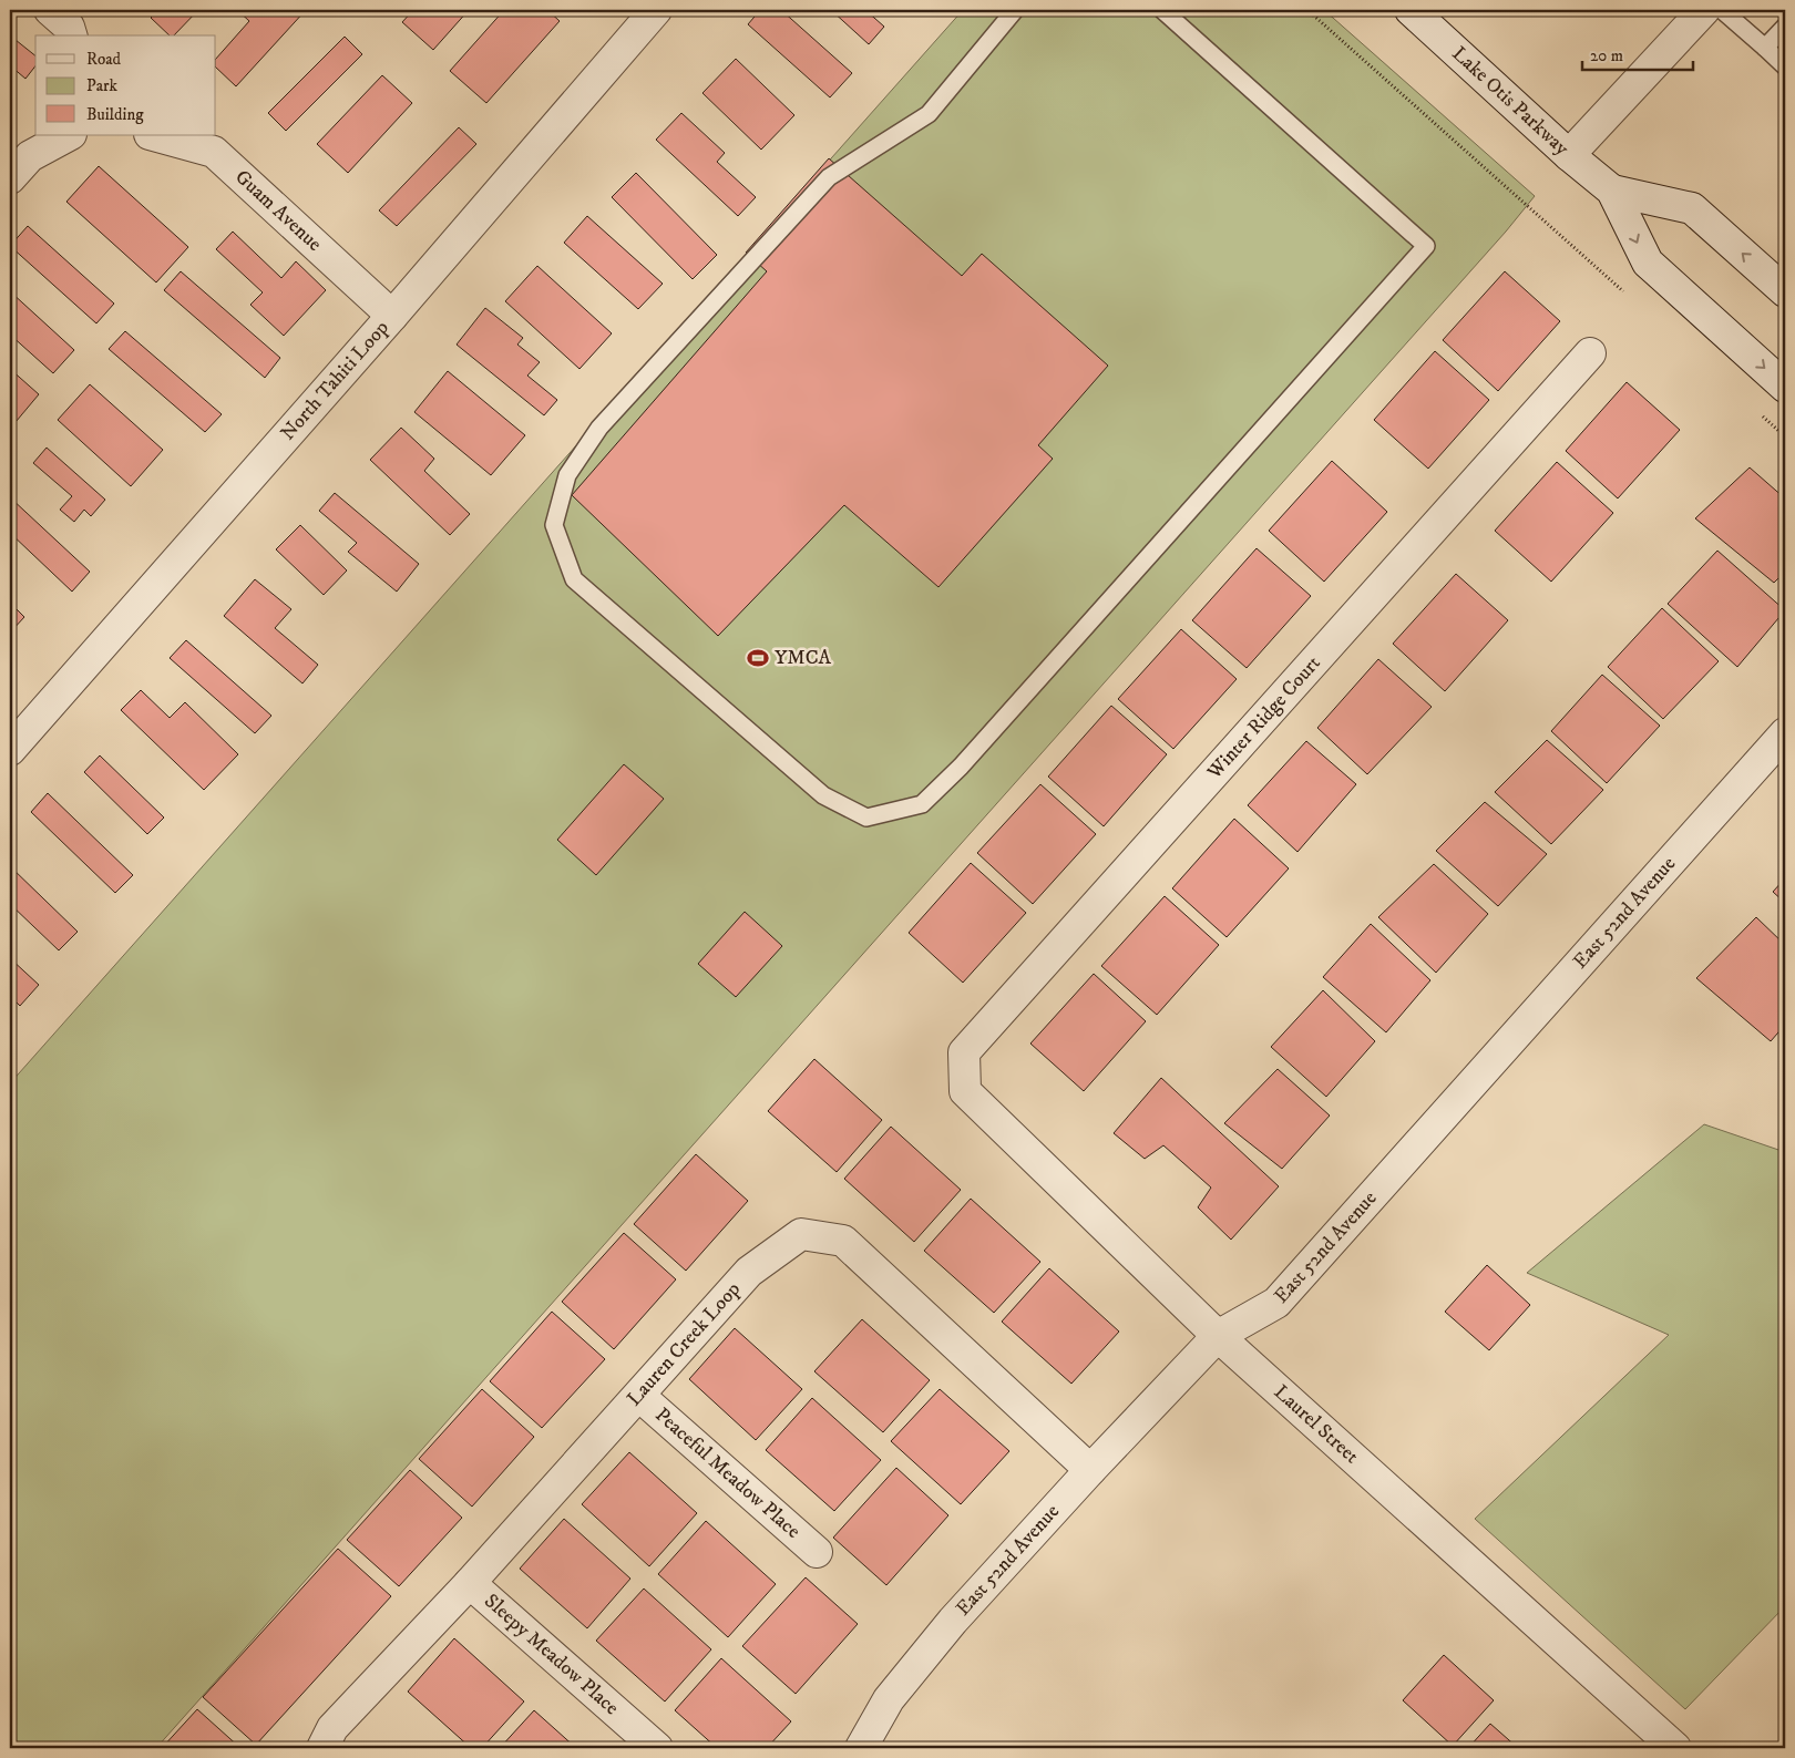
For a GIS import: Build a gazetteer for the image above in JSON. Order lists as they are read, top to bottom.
{
  "streets": {
    "street": [
      "Lake Otis Parkway",
      "Guam Avenue",
      "North Tahiti Loop",
      "Winter Ridge Court",
      "East 52nd Avenue",
      "Lauren Creek Loop",
      "Laurel Street",
      "Peaceful Meadow Place",
      "Sleepy Meadow Place"
    ]
  },
  "crossings": [
    ["Guam Avenue", "North Tahiti Loop"],
    ["Winter Ridge Court", "Laurel Street"],
    ["East 52nd Avenue", "Lauren Creek Loop"],
    ["East 52nd Avenue", "Laurel Street"],
    ["Lauren Creek Loop", "Peaceful Meadow Place"],
    ["Lauren Creek Loop", "Sleepy Meadow Place"]
  ],
  "places": {
    "sports": ["YMCA"]
  },
  "legend": ["Road", "Park", "Building"],
  "scale_bar": "20 m"
}
